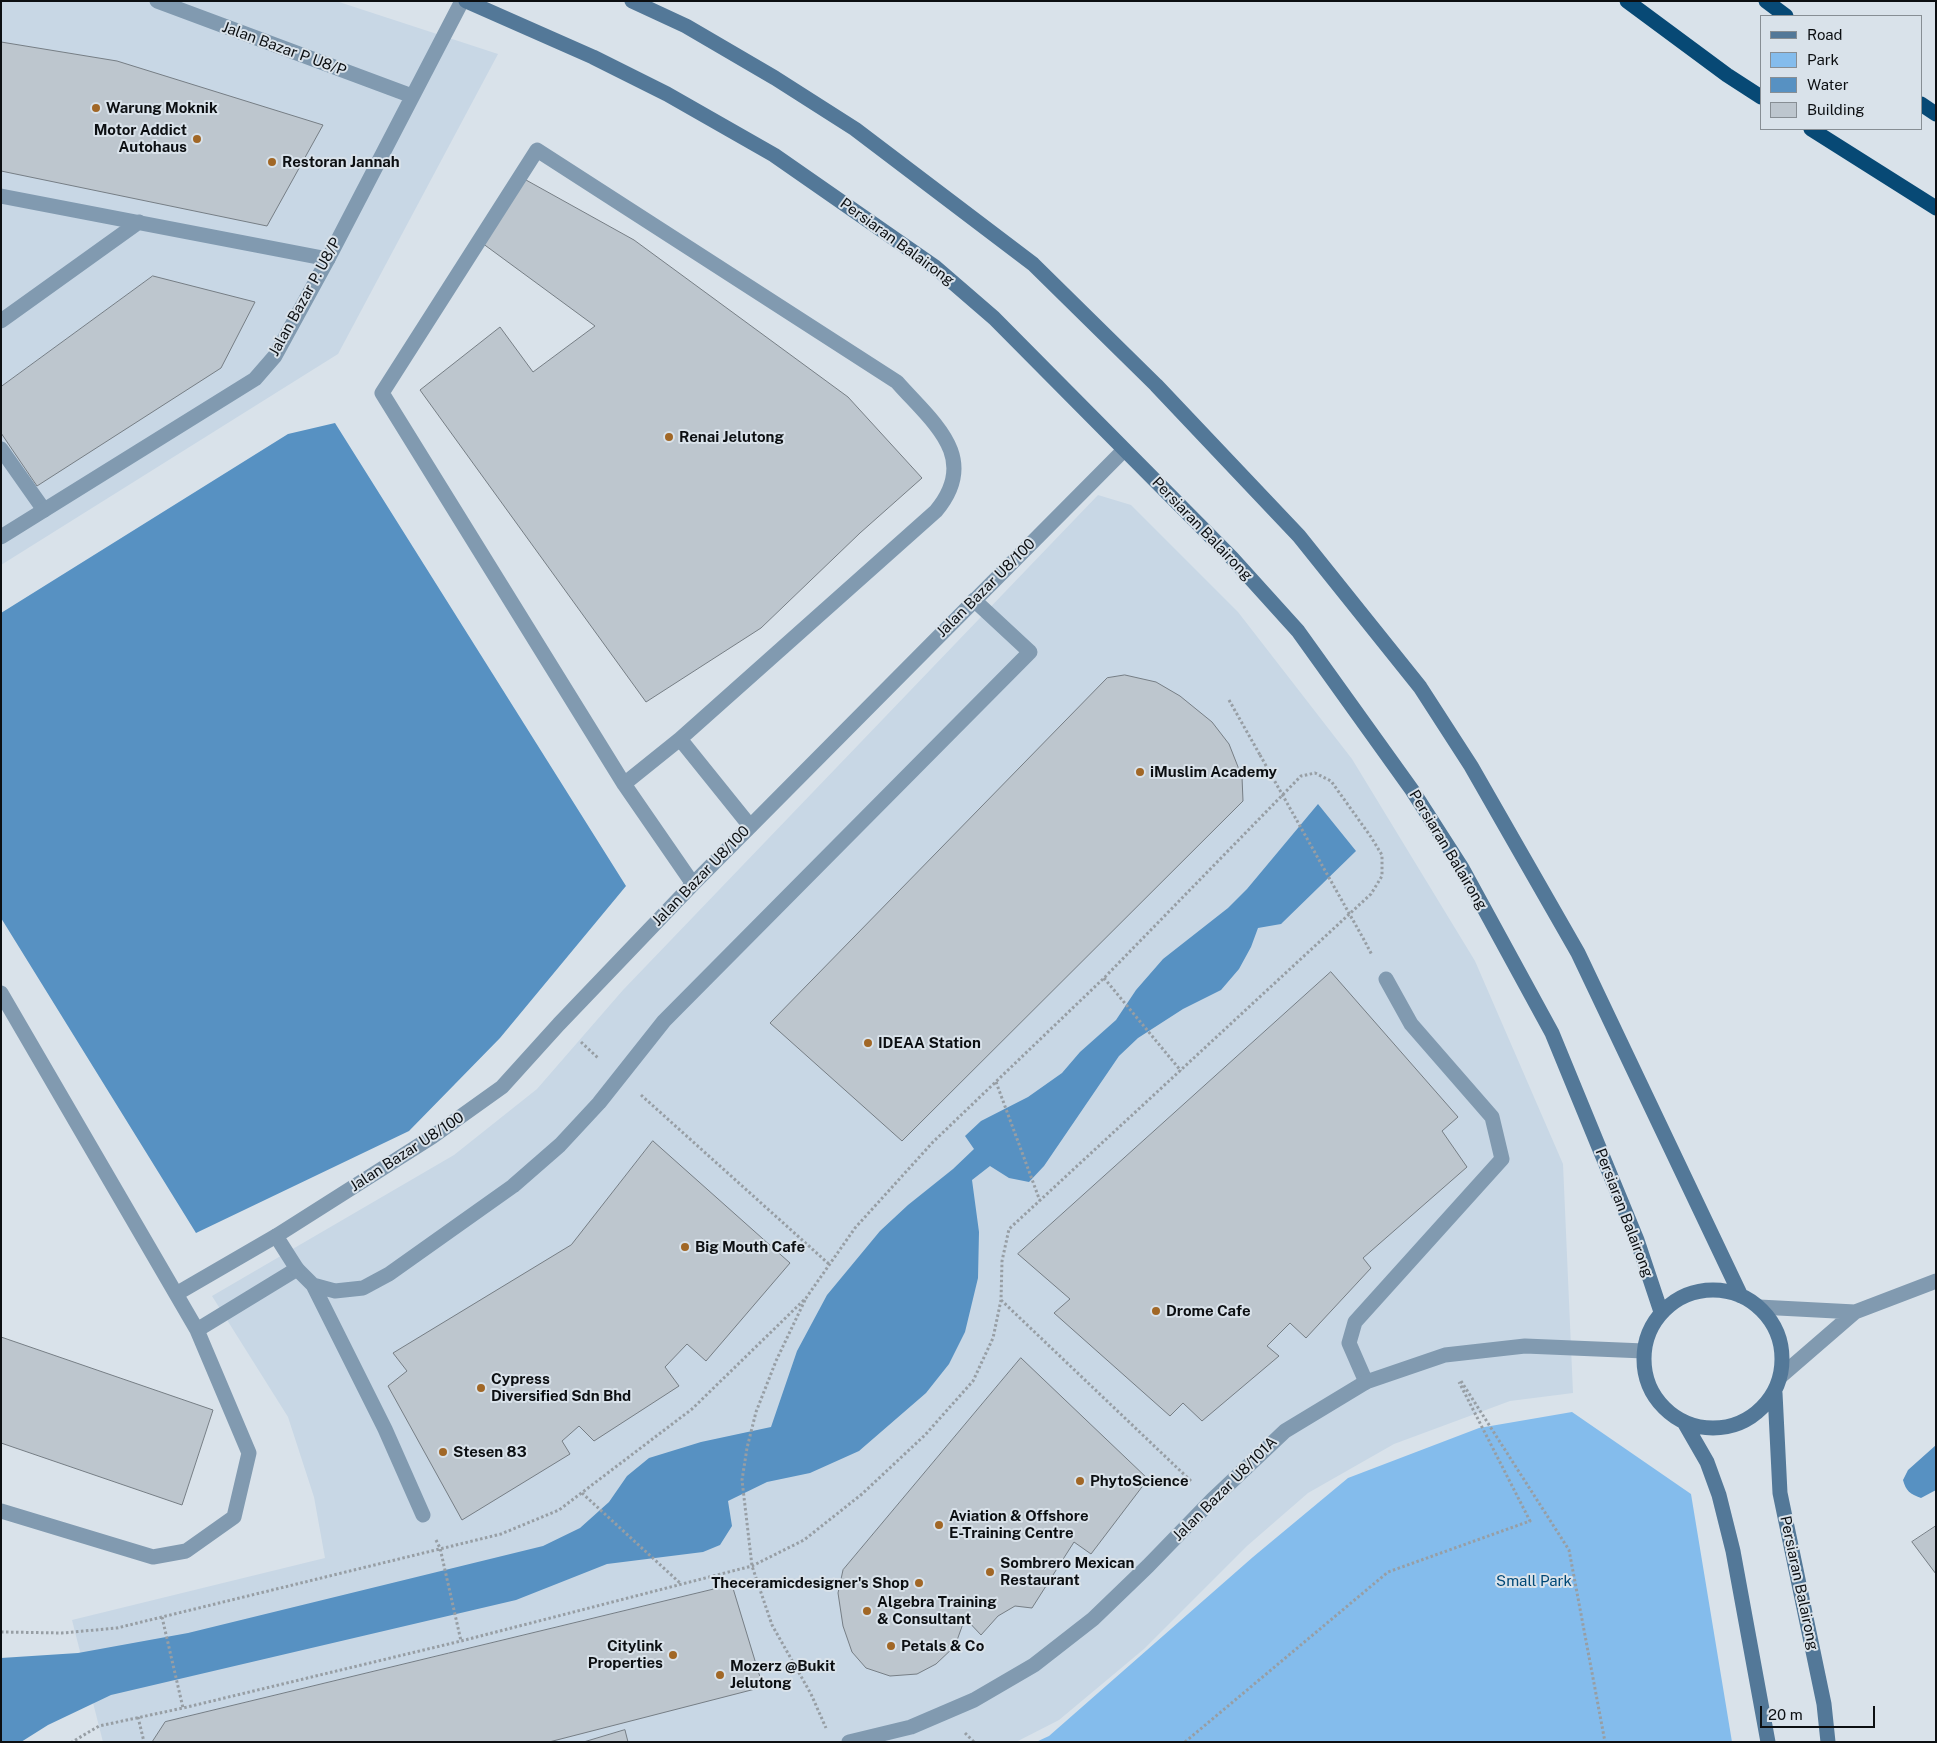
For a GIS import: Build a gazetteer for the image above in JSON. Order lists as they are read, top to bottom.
{
  "streets": {
    "street": [
      "Jalan Bazar P U8/P",
      "Persiaran Balairong",
      "Jalan Bazar P. U8/P",
      "Jalan Bazar U8/100",
      "Jalan Bazar U8/101A"
    ]
  },
  "crossings": [
    ["Jalan Bazar P U8/P", "Jalan Bazar P. U8/P"],
    ["Persiaran Balairong", "Jalan Bazar P. U8/P"],
    ["Persiaran Balairong", "Jalan Bazar U8/100"],
    ["Persiaran Balairong", "Jalan Bazar U8/101A"]
  ],
  "parks": ["Small Park"],
  "places": [
    "Warung Moknik",
    "Motor Addict Autohaus",
    "Restoran Jannah",
    "Renai Jelutong",
    "iMuslim Academy",
    "IDEAA Station",
    "Big Mouth Cafe",
    "Drome Cafe",
    "Cypress Diversified Sdn Bhd",
    "Stesen 83",
    "PhytoScience",
    "Aviation & Offshore E-Training Centre",
    "Sombrero Mexican Restaurant",
    "Theceramicdesigner's Shop",
    "Algebra Training & Consultant",
    "Petals & Co",
    "Citylink Properties",
    "Mozerz @Bukit Jelutong"
  ],
  "legend": [
    "Road",
    "Park",
    "Water",
    "Building"
  ],
  "scale_bar": "20 m"
}
